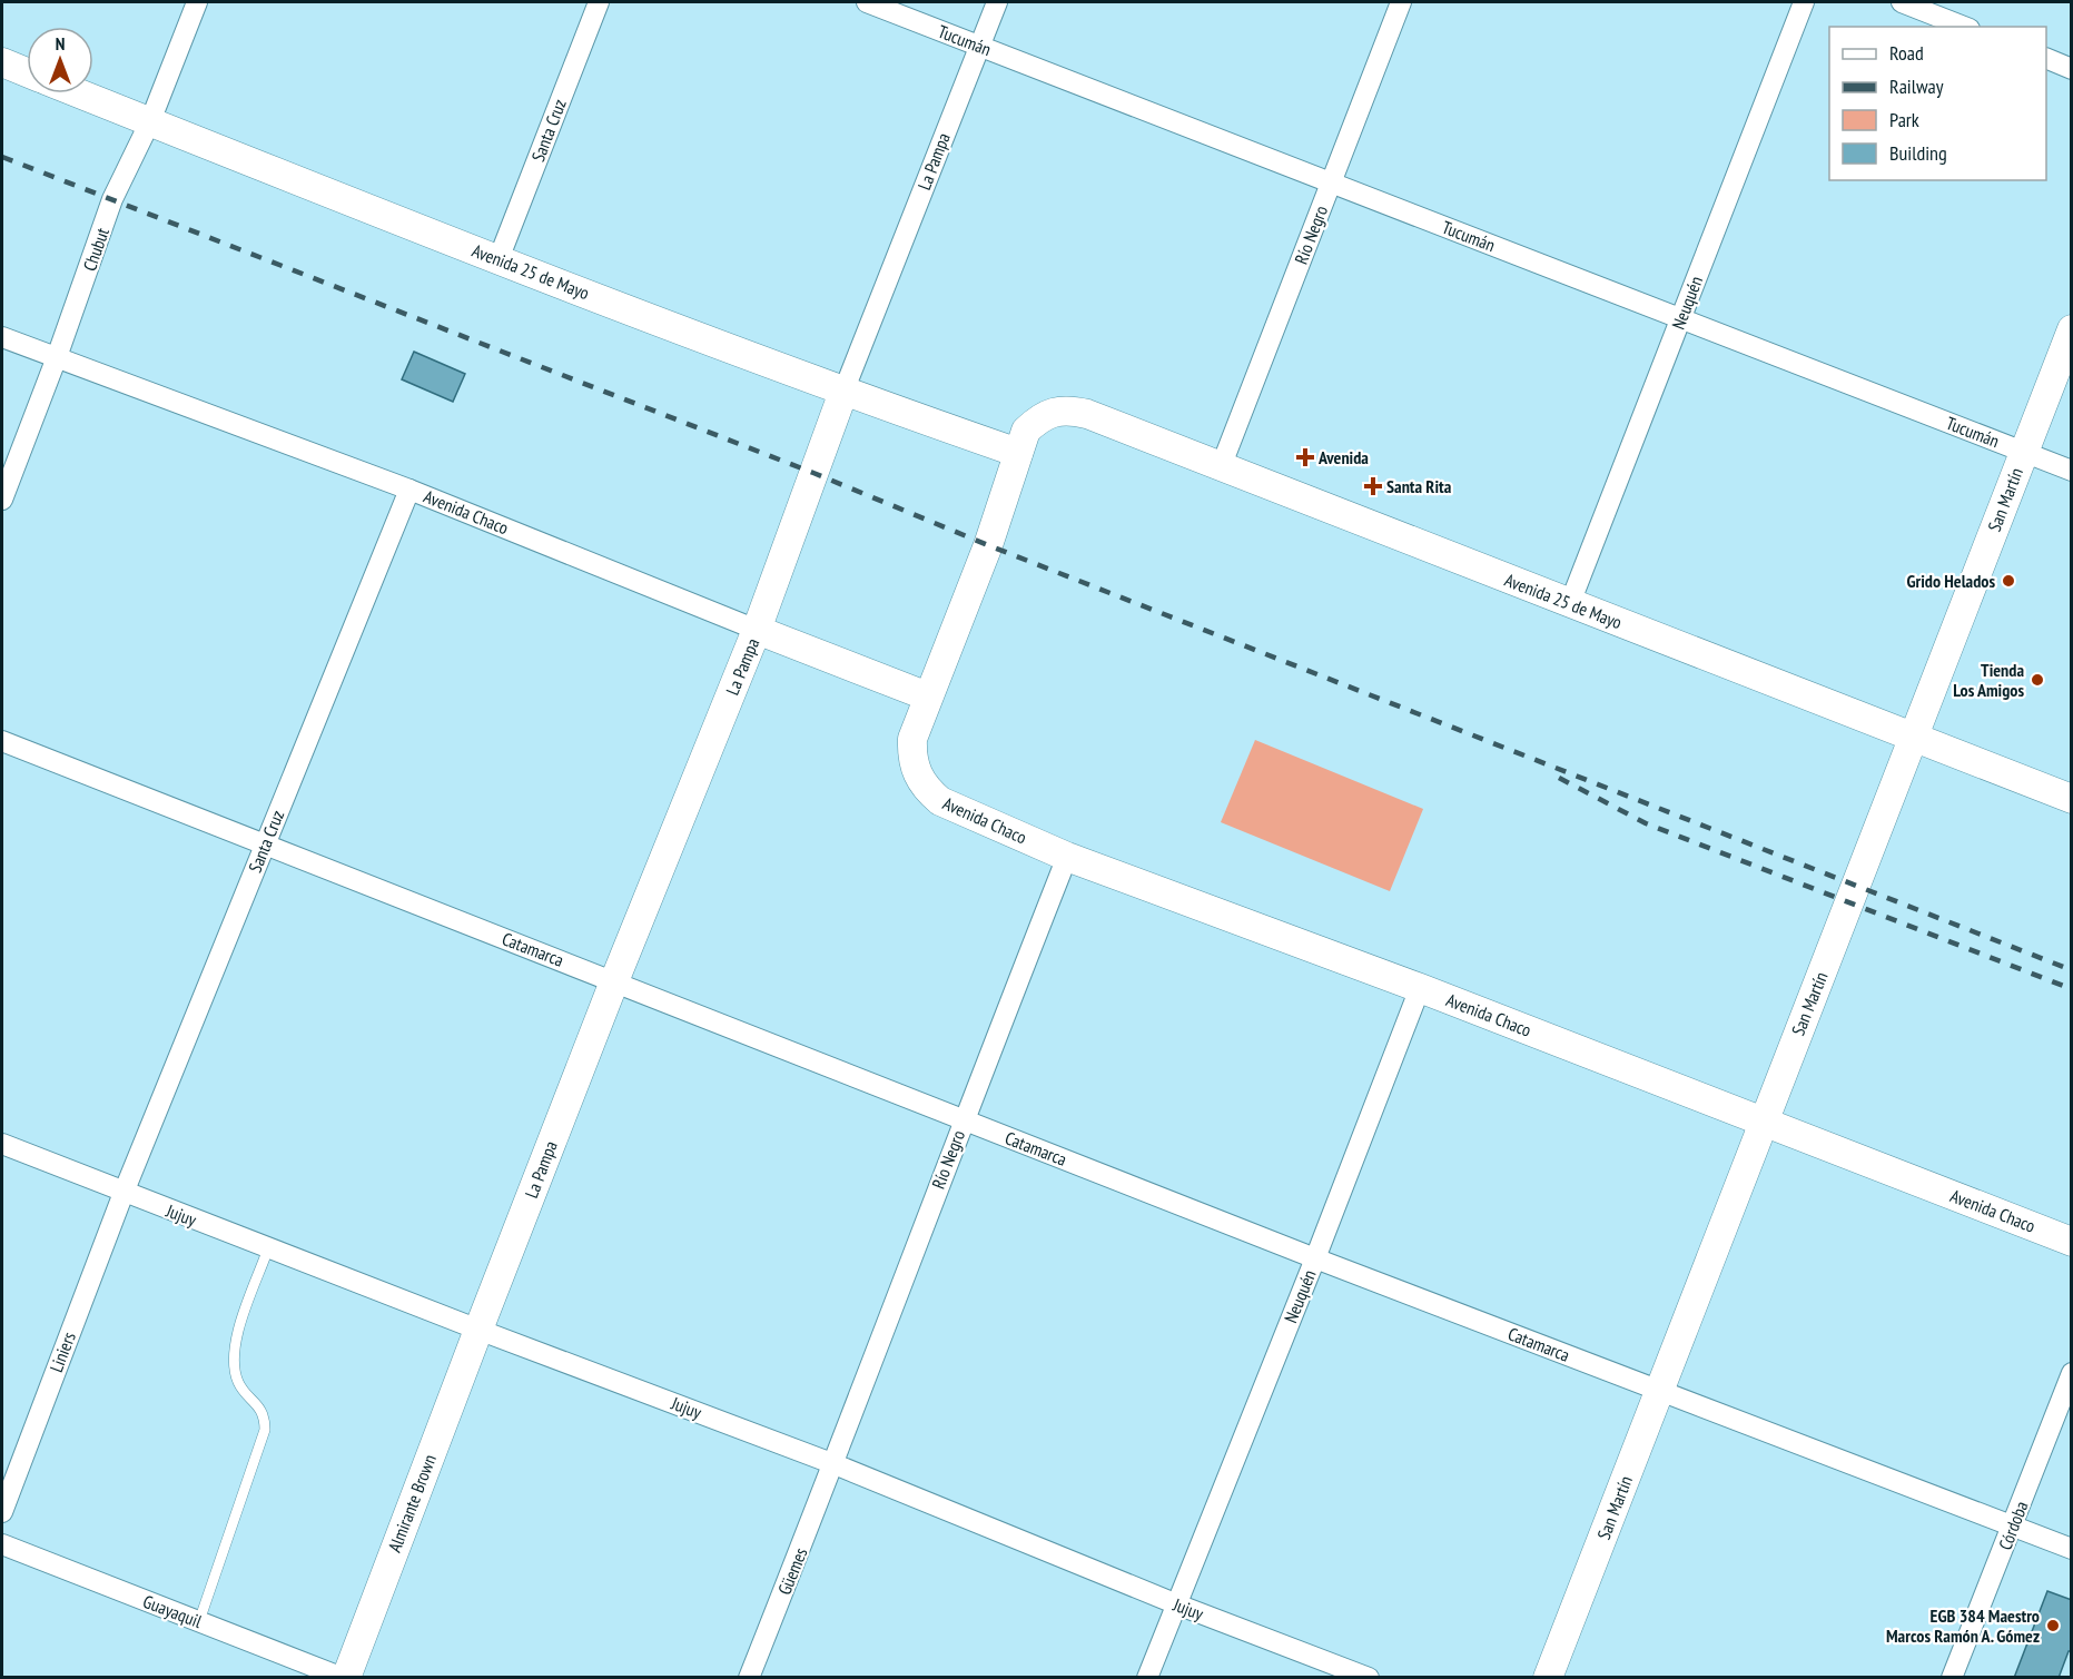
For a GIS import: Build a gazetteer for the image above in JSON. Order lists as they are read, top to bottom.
{
  "streets": {
    "street": [
      "Tucumán",
      "Santa Cruz",
      "La Pampa",
      "Río Negro",
      "Chubut",
      "Avenida 25 de Mayo",
      "Neuquén",
      "San Martín",
      "Avenida Chaco",
      "Catamarca",
      "Jujuy",
      "Liniers",
      "Almirante Brown",
      "Córdoba",
      "Güemes",
      "Guayaquil"
    ]
  },
  "crossings": [
    ["Tucumán", "La Pampa"],
    ["Tucumán", "Río Negro"],
    ["Tucumán", "Neuquén"],
    ["Tucumán", "San Martín"],
    ["Santa Cruz", "Avenida 25 de Mayo"],
    ["Santa Cruz", "Avenida Chaco"],
    ["Santa Cruz", "Catamarca"],
    ["Santa Cruz", "Jujuy"],
    ["Santa Cruz", "Liniers"],
    ["La Pampa", "Avenida 25 de Mayo"],
    ["La Pampa", "Avenida Chaco"],
    ["La Pampa", "Catamarca"],
    ["La Pampa", "Jujuy"],
    ["La Pampa", "Almirante Brown"],
    ["Río Negro", "Avenida 25 de Mayo"],
    ["Río Negro", "Avenida Chaco"],
    ["Río Negro", "Catamarca"],
    ["Río Negro", "Jujuy"],
    ["Río Negro", "Güemes"],
    ["Chubut", "Avenida 25 de Mayo"],
    ["Chubut", "Avenida Chaco"],
    ["Avenida 25 de Mayo", "Neuquén"],
    ["Avenida 25 de Mayo", "San Martín"],
    ["Neuquén", "Avenida Chaco"],
    ["Neuquén", "Catamarca"],
    ["Neuquén", "Jujuy"],
    ["San Martín", "Avenida Chaco"],
    ["San Martín", "Catamarca"],
    ["Catamarca", "Córdoba"],
    ["Jujuy", "Liniers"],
    ["Jujuy", "Almirante Brown"],
    ["Jujuy", "Güemes"],
    ["Almirante Brown", "Guayaquil"]
  ],
  "places": {
    "health": ["Avenida", "Santa Rita"],
    "other": ["Grido Helados", "Tienda Los Amigos", "EGB 384 Maestro Marcos Ramón A. Gómez"]
  },
  "legend": [
    "Road",
    "Railway",
    "Park",
    "Building"
  ],
  "north": "top"
}
